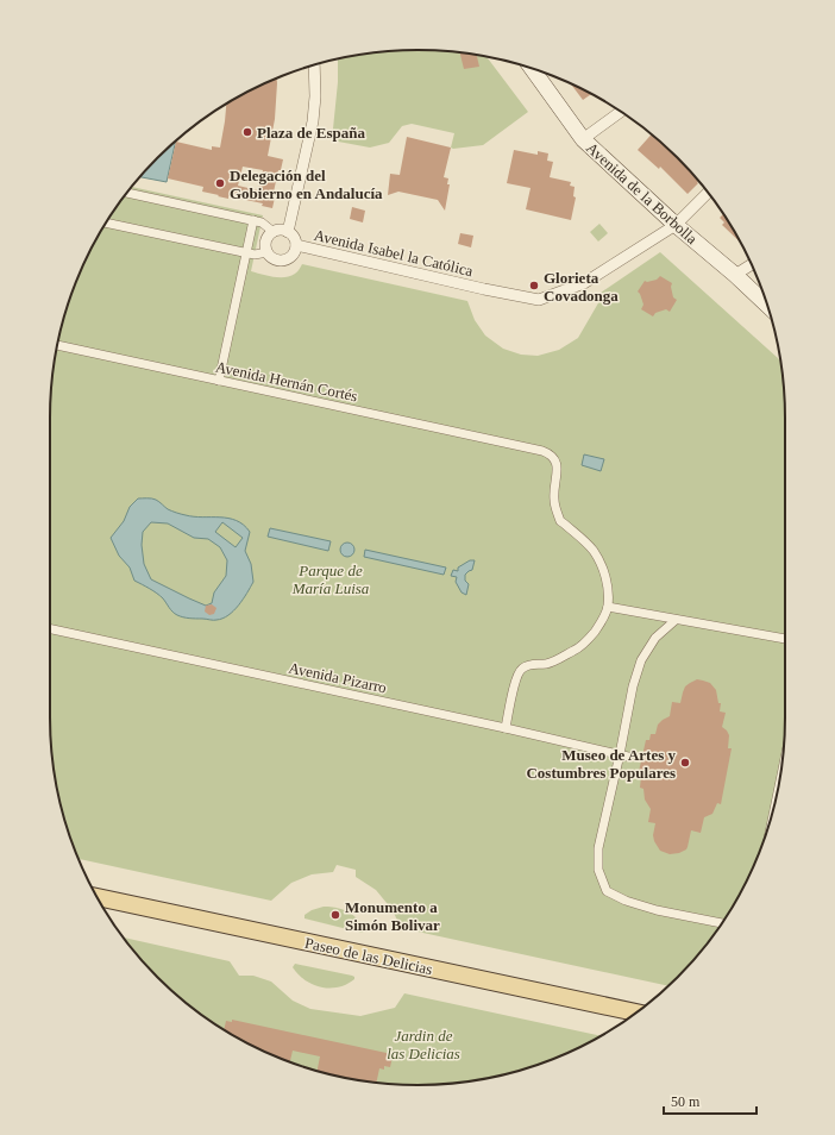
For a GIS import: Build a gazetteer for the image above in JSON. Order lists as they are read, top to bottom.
{
  "streets": {
    "main road": ["Avenida de la Borbolla", "Paseo de las Delicias"],
    "street": ["Avenida Isabel la Católica", "Avenida Hernán Cortés", "Avenida Pizarro"]
  },
  "crossings": [
    ["Avenida de la Borbolla", "Avenida Isabel la Católica"]
  ],
  "parks": ["Parque de María Luisa", "Jardin de las Delicias"],
  "places": [
    "Plaza de España",
    "Delegación del Gobierno en Andalucía",
    "Glorieta Covadonga",
    "Museo de Artes y Costumbres Populares",
    "Monumento a Simón Bolivar"
  ],
  "scale_bar": "50 m"
}
